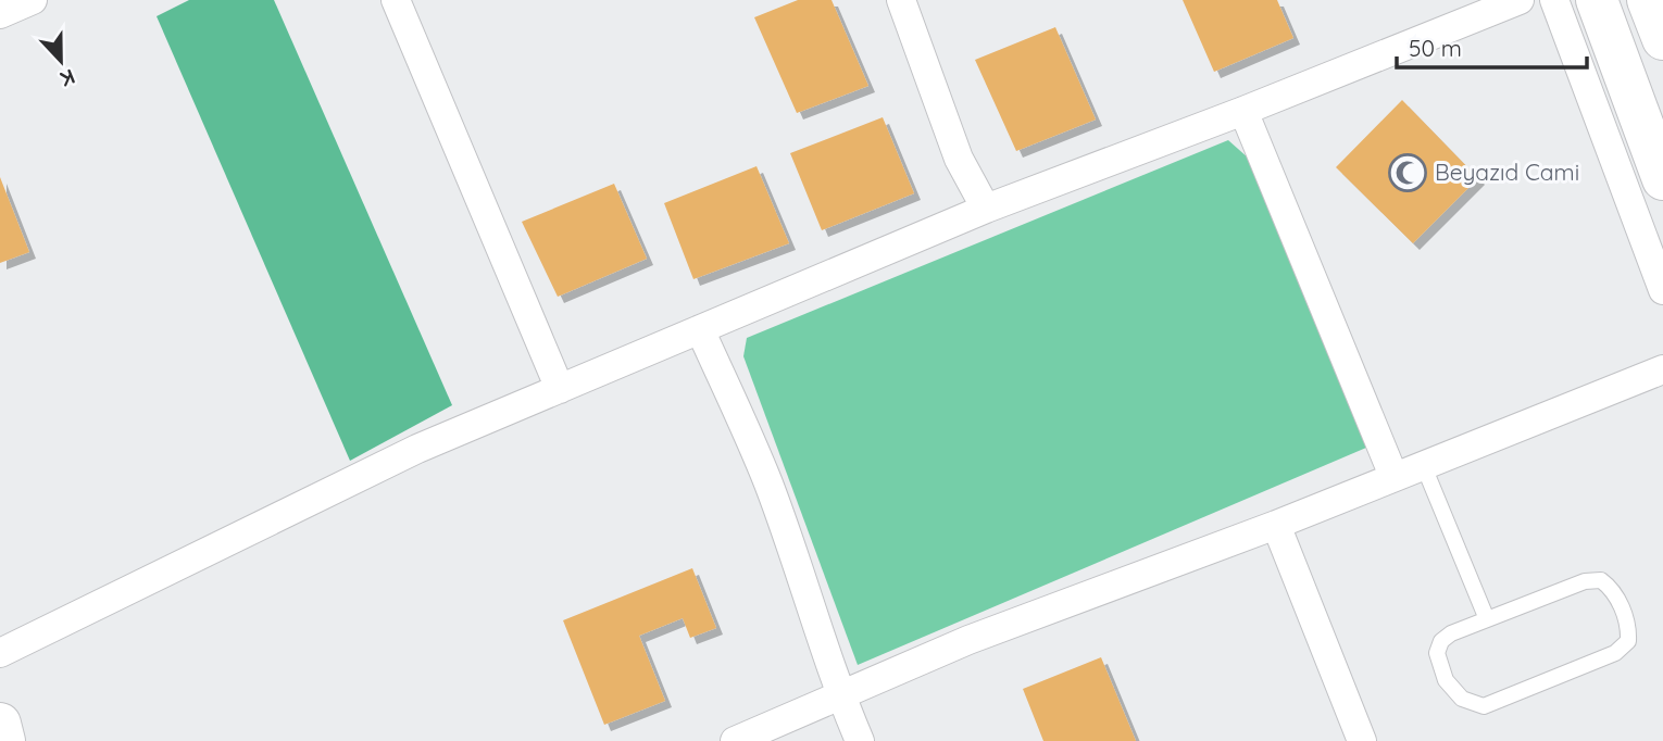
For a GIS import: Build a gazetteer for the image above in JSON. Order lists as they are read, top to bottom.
{
  "places": {
    "mosque": ["Beyazıd Cami"]
  },
  "scale_bar": "50 m",
  "north": "bottom"
}
